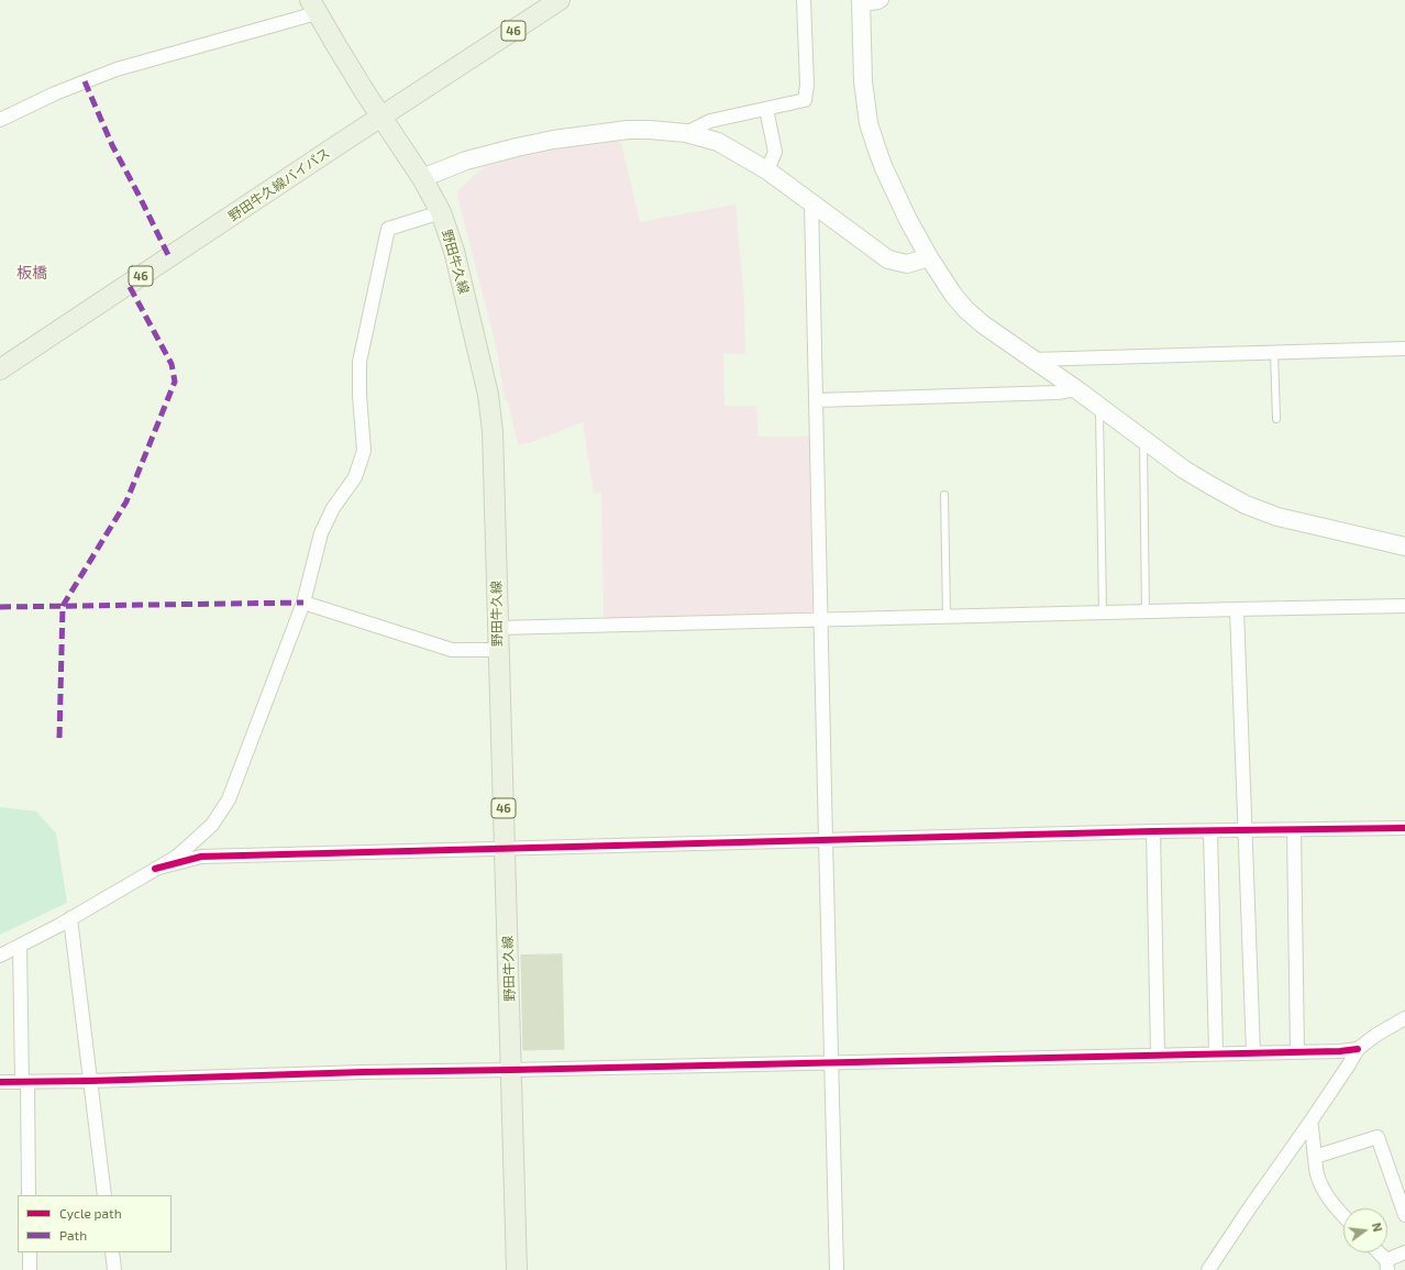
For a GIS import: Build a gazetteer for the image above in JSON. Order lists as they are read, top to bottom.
{
  "streets": {
    "main road": ["46", "野田牛久線バイパス", "野田牛久線"]
  },
  "crossings": [
    ["野田牛久線バイパス", "野田牛久線"]
  ],
  "districts": ["板橋"],
  "legend": ["Cycle path", "Path"],
  "north": "right"
}
